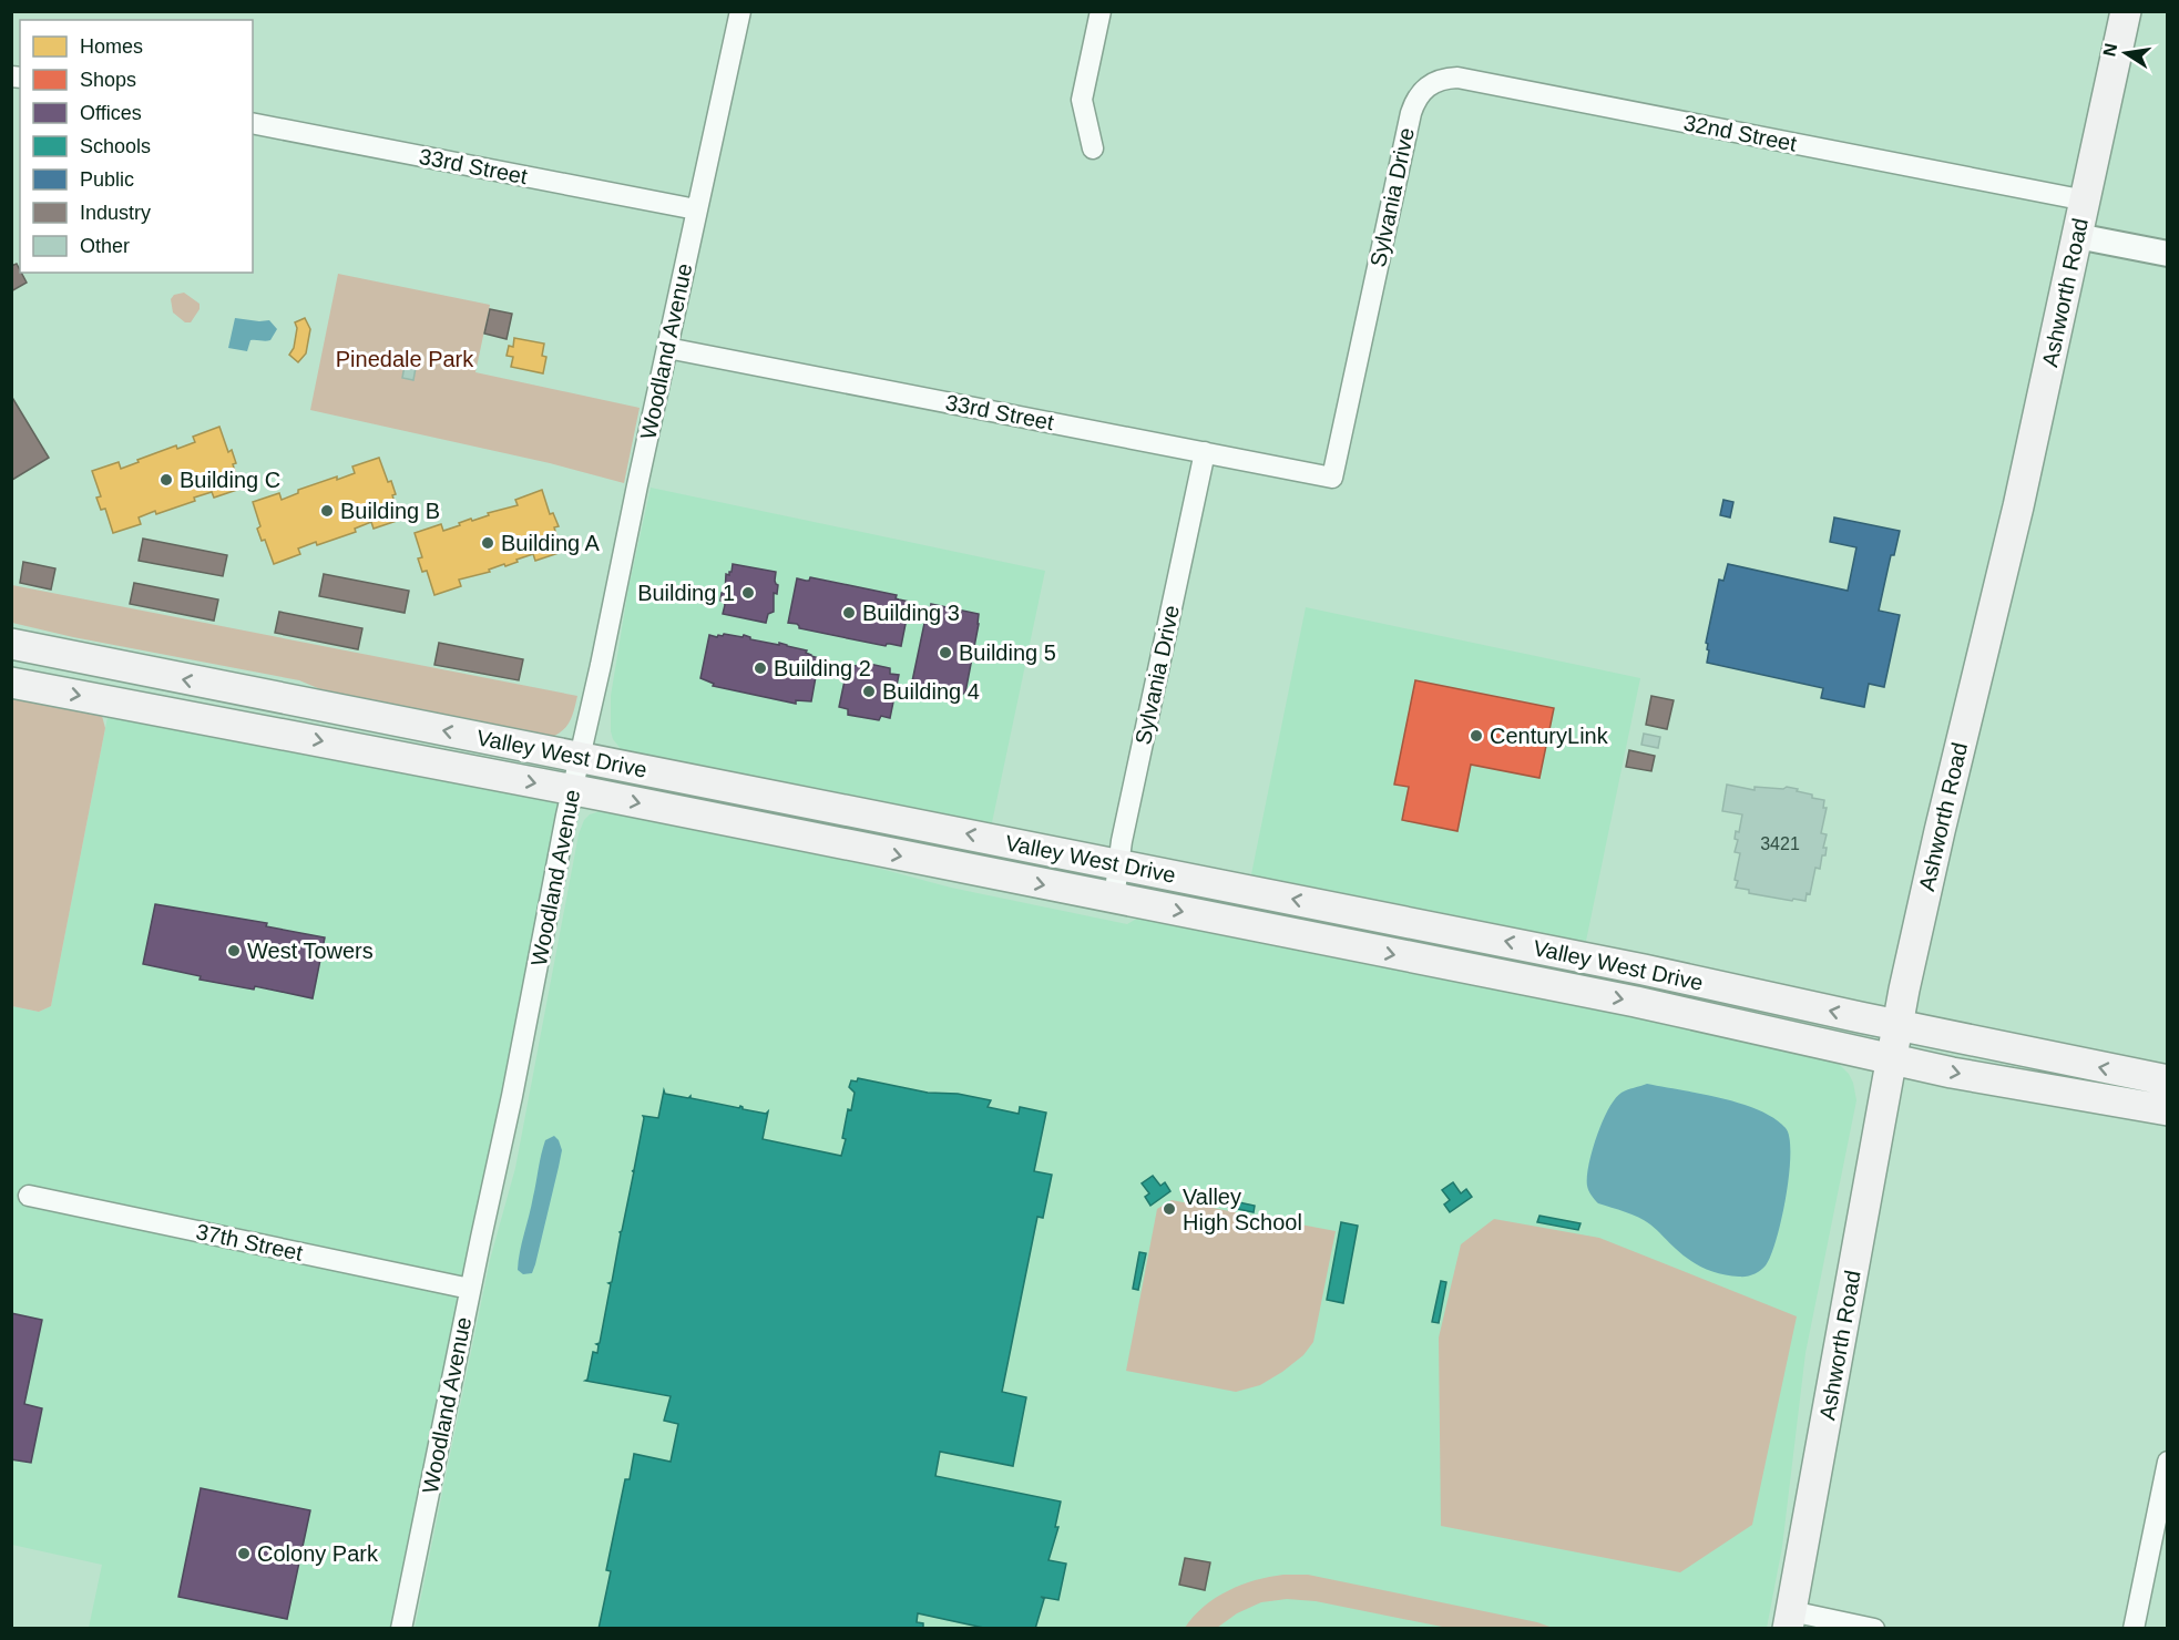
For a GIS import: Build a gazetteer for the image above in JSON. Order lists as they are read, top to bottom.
{
  "streets": {
    "main road": ["Ashworth Road", "Valley West Drive"],
    "street": [
      "32nd Street",
      "33rd Street",
      "Sylvania Drive",
      "Woodland Avenue",
      "37th Street"
    ]
  },
  "crossings": [
    ["32nd Street", "Sylvania Drive"],
    ["32nd Street", "Ashworth Road"],
    ["33rd Street", "Sylvania Drive"],
    ["33rd Street", "Woodland Avenue"],
    ["Sylvania Drive", "Valley West Drive"],
    ["Ashworth Road", "Valley West Drive"],
    ["Woodland Avenue", "Valley West Drive"],
    ["Woodland Avenue", "37th Street"]
  ],
  "parks": ["Pinedale Park"],
  "places": [
    "Building C",
    "Building B",
    "Building A",
    "Building 1",
    "Building 3",
    "Building 5",
    "Building 2",
    "Building 4",
    "CenturyLink",
    "West Towers",
    "Valley High School",
    "Colony Park"
  ],
  "house_numbers": ["3421"],
  "legend": [
    "Homes",
    "Shops",
    "Offices",
    "Schools",
    "Public",
    "Industry",
    "Other"
  ],
  "north": "left"
}
